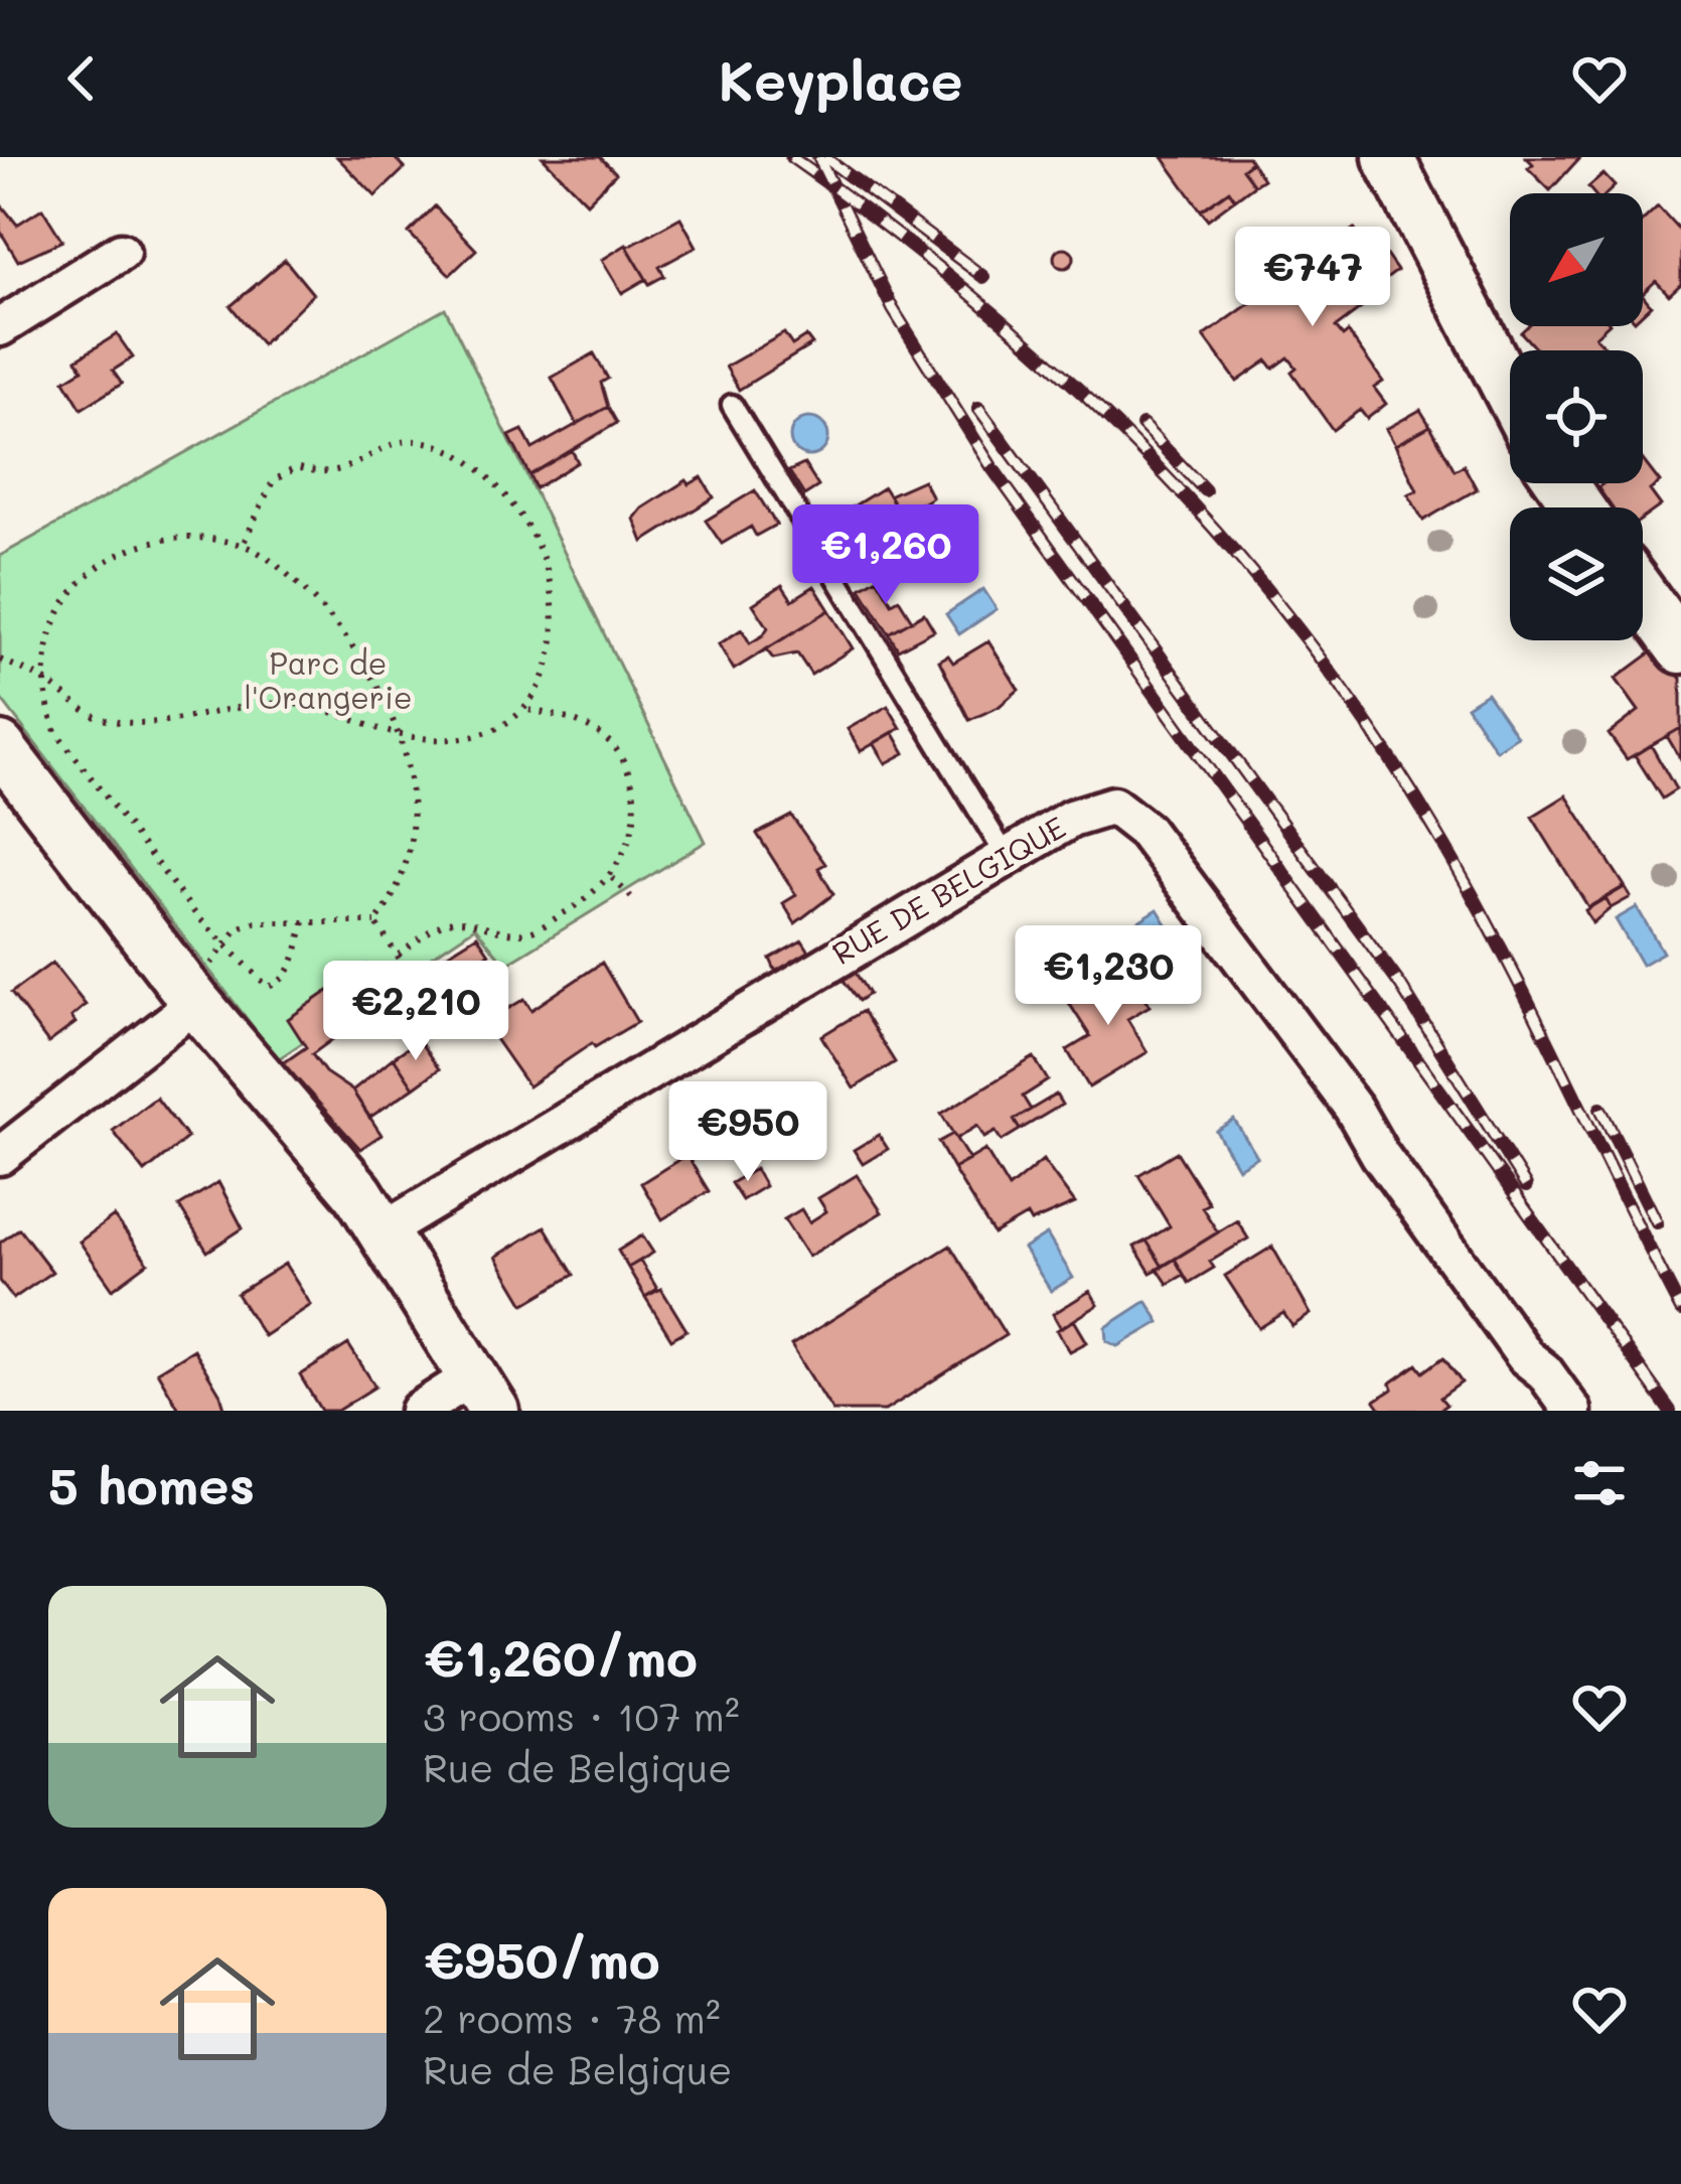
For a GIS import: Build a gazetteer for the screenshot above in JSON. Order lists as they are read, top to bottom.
{
  "streets": {
    "street": ["RUE DE BELGIQUE"]
  },
  "parks": ["Parc de l'Orangerie"],
  "north": "bottom left",
  "page": {
    "header": "Keyplace",
    "price": [
      "€747",
      "€1,260",
      "€1,230",
      "€2,210",
      "€950"
    ],
    "heading": "5 homes",
    "list": [
      {
        "name": "€1,260/mo",
        "note": "3 rooms · 107 m² · Rue de Belgique"
      },
      {
        "name": "€950/mo",
        "note": "2 rooms · 78 m² · Rue de Belgique"
      }
    ]
  }
}
